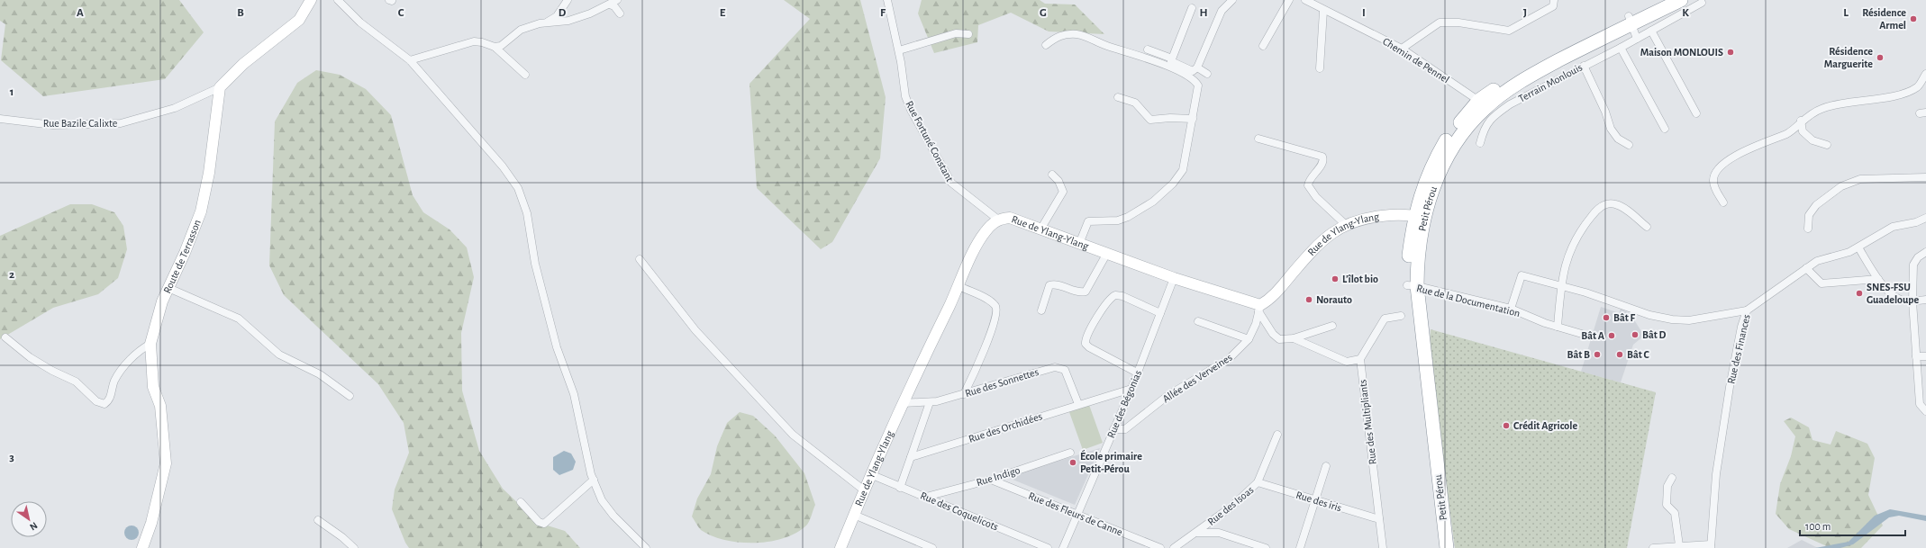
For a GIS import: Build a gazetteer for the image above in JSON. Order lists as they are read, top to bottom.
{
  "streets": {
    "highway": ["Petit Pérou"],
    "street": [
      "Chemin de Pennel",
      "Terrain Monlouis",
      "Rue Bazile Calixte",
      "Rue Fortuné Constant",
      "Rue de Ylang-Ylang",
      "Route de Terrasson",
      "Rue de la Documentation",
      "Rue des Finances",
      "Allée des Verveines",
      "Rue des Sonnettes",
      "Rue des Bégonias",
      "Rue des Multipliants",
      "Rue des Orchidées",
      "Rue Indigo",
      "Rue des iris",
      "Rue des Isoas",
      "Rue des Coquelicots",
      "Rue des Fleurs de Canne"
    ]
  },
  "crossings": [
    ["Chemin de Pennel", "Petit Pérou"],
    ["Rue Bazile Calixte", "Route de Terrasson"],
    ["Rue Fortuné Constant", "Rue de Ylang-Ylang"],
    ["Petit Pérou", "Rue de Ylang-Ylang"],
    ["Petit Pérou", "Rue de la Documentation"],
    ["Rue de Ylang-Ylang", "Allée des Verveines"],
    ["Rue de Ylang-Ylang", "Rue des Sonnettes"],
    ["Rue de Ylang-Ylang", "Rue des Bégonias"],
    ["Rue de Ylang-Ylang", "Rue des Coquelicots"],
    ["Allée des Verveines", "Rue des Bégonias"],
    ["Rue des Sonnettes", "Rue des Orchidées"],
    ["Rue des Bégonias", "Rue des Orchidées"],
    ["Rue des Bégonias", "Rue des Fleurs de Canne"],
    ["Rue des Multipliants", "Rue des iris"],
    ["Rue Indigo", "Rue des Coquelicots"],
    ["Rue Indigo", "Rue des Fleurs de Canne"],
    ["Rue des iris", "Rue des Isoas"]
  ],
  "places": [
    "Résidence Armel",
    "Maison MONLOUIS",
    "Résidence Marguerite",
    "L'îlot bio",
    "SNES-FSU Guadeloupe",
    "Norauto",
    "Bât F",
    "Bât D",
    "Bât A",
    "Bât B",
    "Bât C",
    "Crédit Agricole",
    "École primaire Petit-Pérou"
  ],
  "scale_bar": "100 m",
  "north": "bottom right",
  "grid": {
    "columns": [
      "A",
      "B",
      "C",
      "D",
      "E",
      "F",
      "G",
      "H",
      "I",
      "J",
      "K",
      "L"
    ],
    "rows": ["1", "2", "3"]
  }
}
